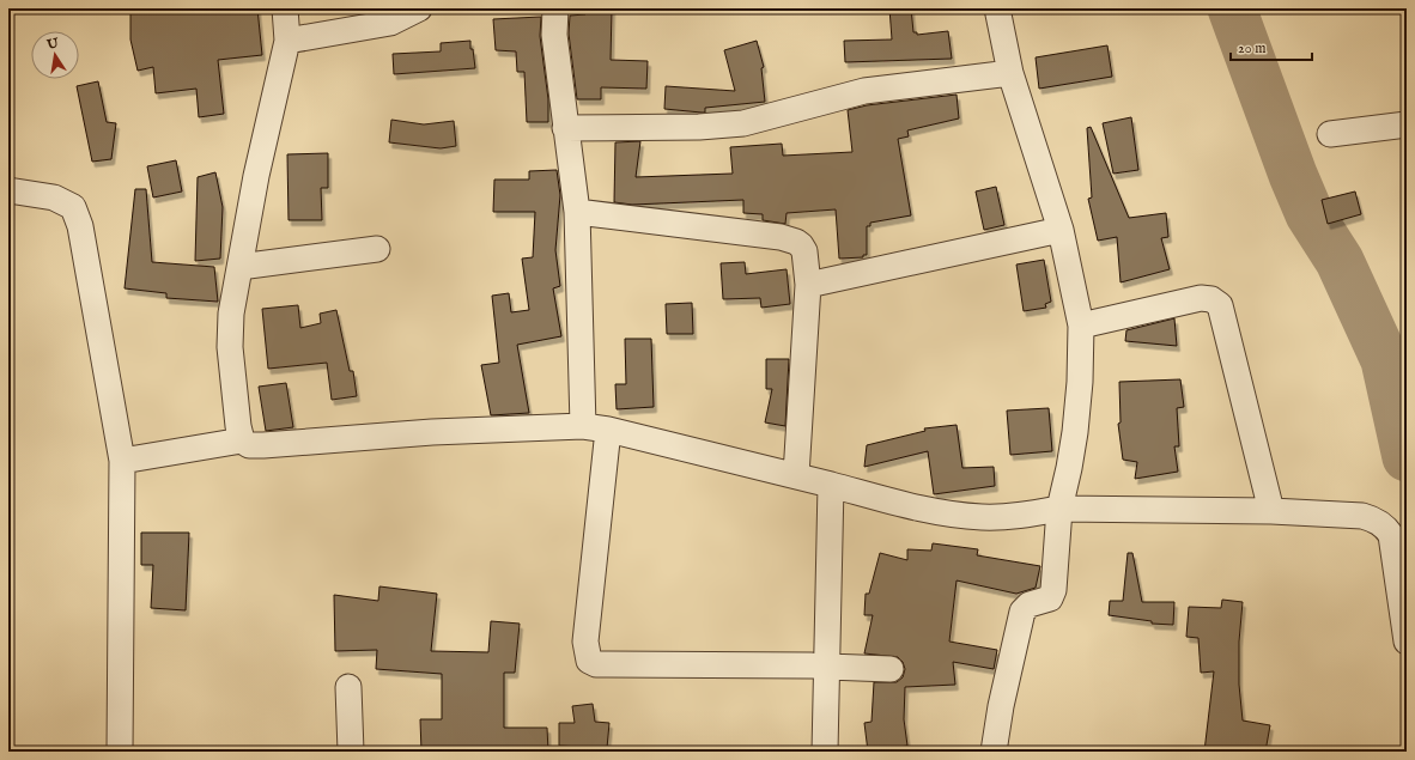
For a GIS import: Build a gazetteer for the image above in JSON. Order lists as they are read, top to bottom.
{
  "scale_bar": "20 m",
  "north": "top"
}
